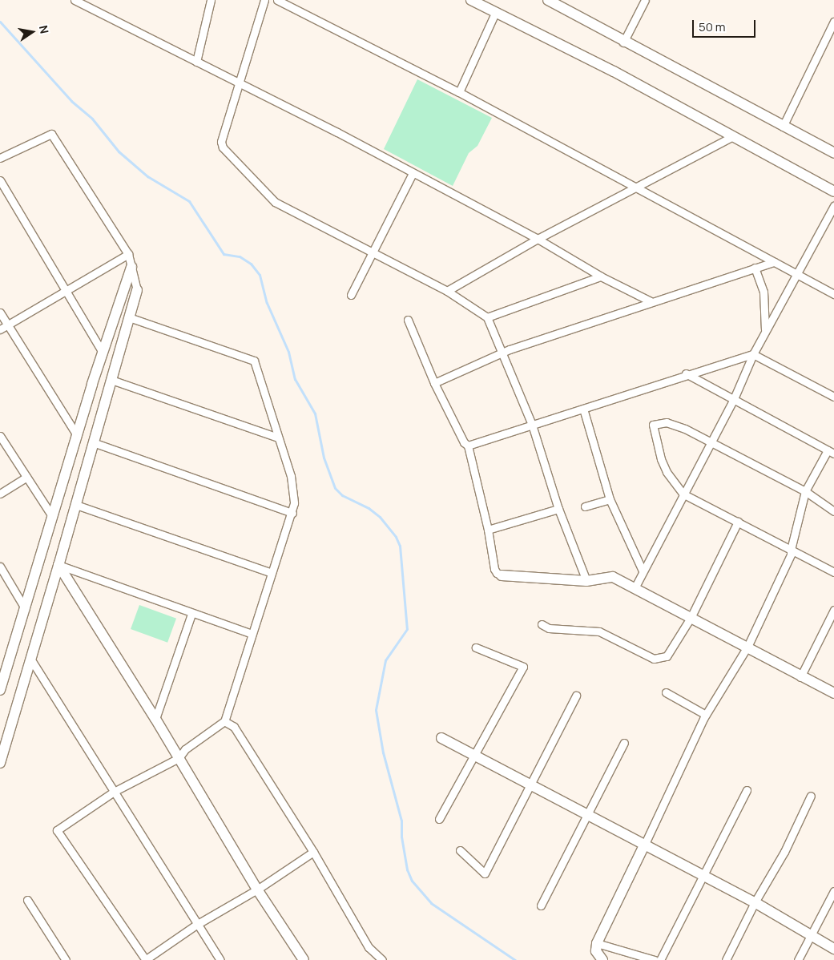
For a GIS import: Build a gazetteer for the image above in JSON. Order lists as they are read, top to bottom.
{
  "scale_bar": "50 m",
  "north": "right"
}
